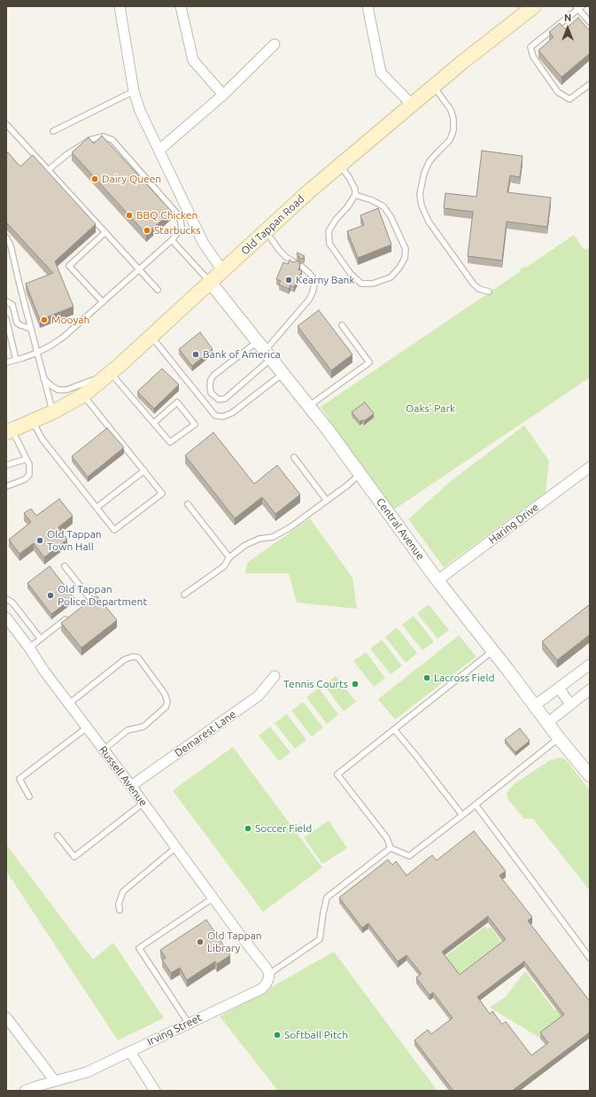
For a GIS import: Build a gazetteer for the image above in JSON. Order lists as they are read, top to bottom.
{
  "streets": {
    "main road": ["Old Tappan Road"],
    "street": [
      "Haring Drive",
      "Central Avenue",
      "Demarest Lane",
      "Russell Avenue",
      "Irving Street"
    ]
  },
  "crossings": [
    ["Old Tappan Road", "Central Avenue"],
    ["Haring Drive", "Central Avenue"],
    ["Demarest Lane", "Russell Avenue"],
    ["Russell Avenue", "Irving Street"]
  ],
  "parks": ["Oaks' Park"],
  "places": [
    "Dairy Queen",
    "BBQ Chicken",
    "Starbucks",
    "Kearny Bank",
    "Mooyah",
    "Bank of America",
    "Old Tappan Town Hall",
    "Old Tappan Police Department",
    "Lacross Field",
    "Tennis Courts",
    "Soccer Field",
    "Old Tappan Library",
    "Softball Pitch"
  ],
  "north": "top"
}
